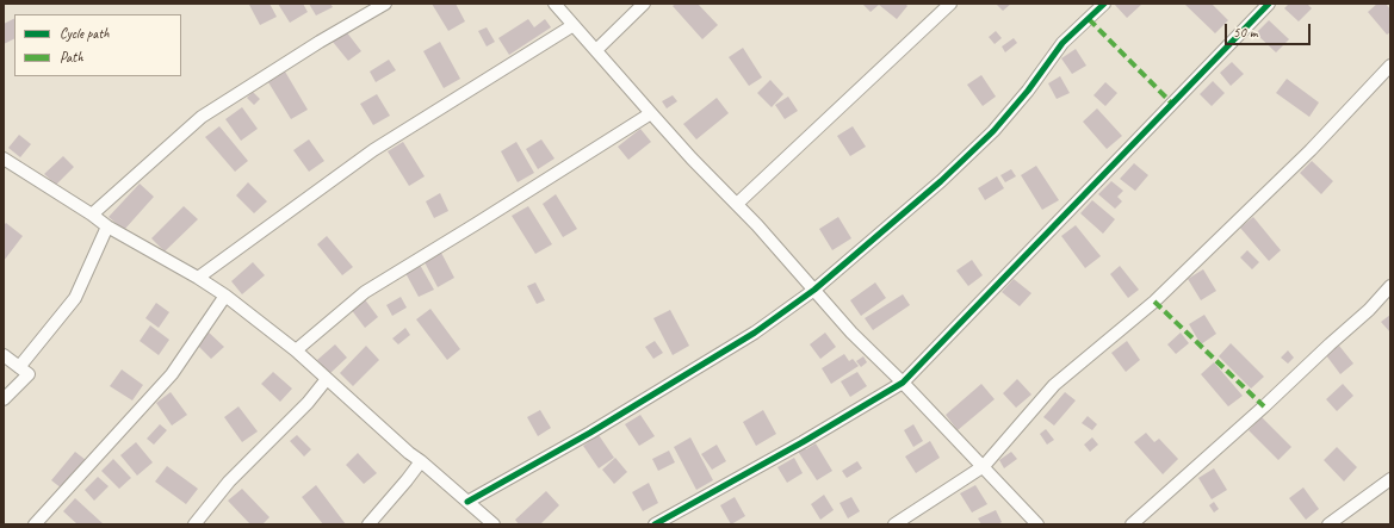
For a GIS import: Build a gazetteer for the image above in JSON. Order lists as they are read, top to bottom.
{
  "legend": ["Cycle path", "Path"],
  "scale_bar": "50 m"
}
